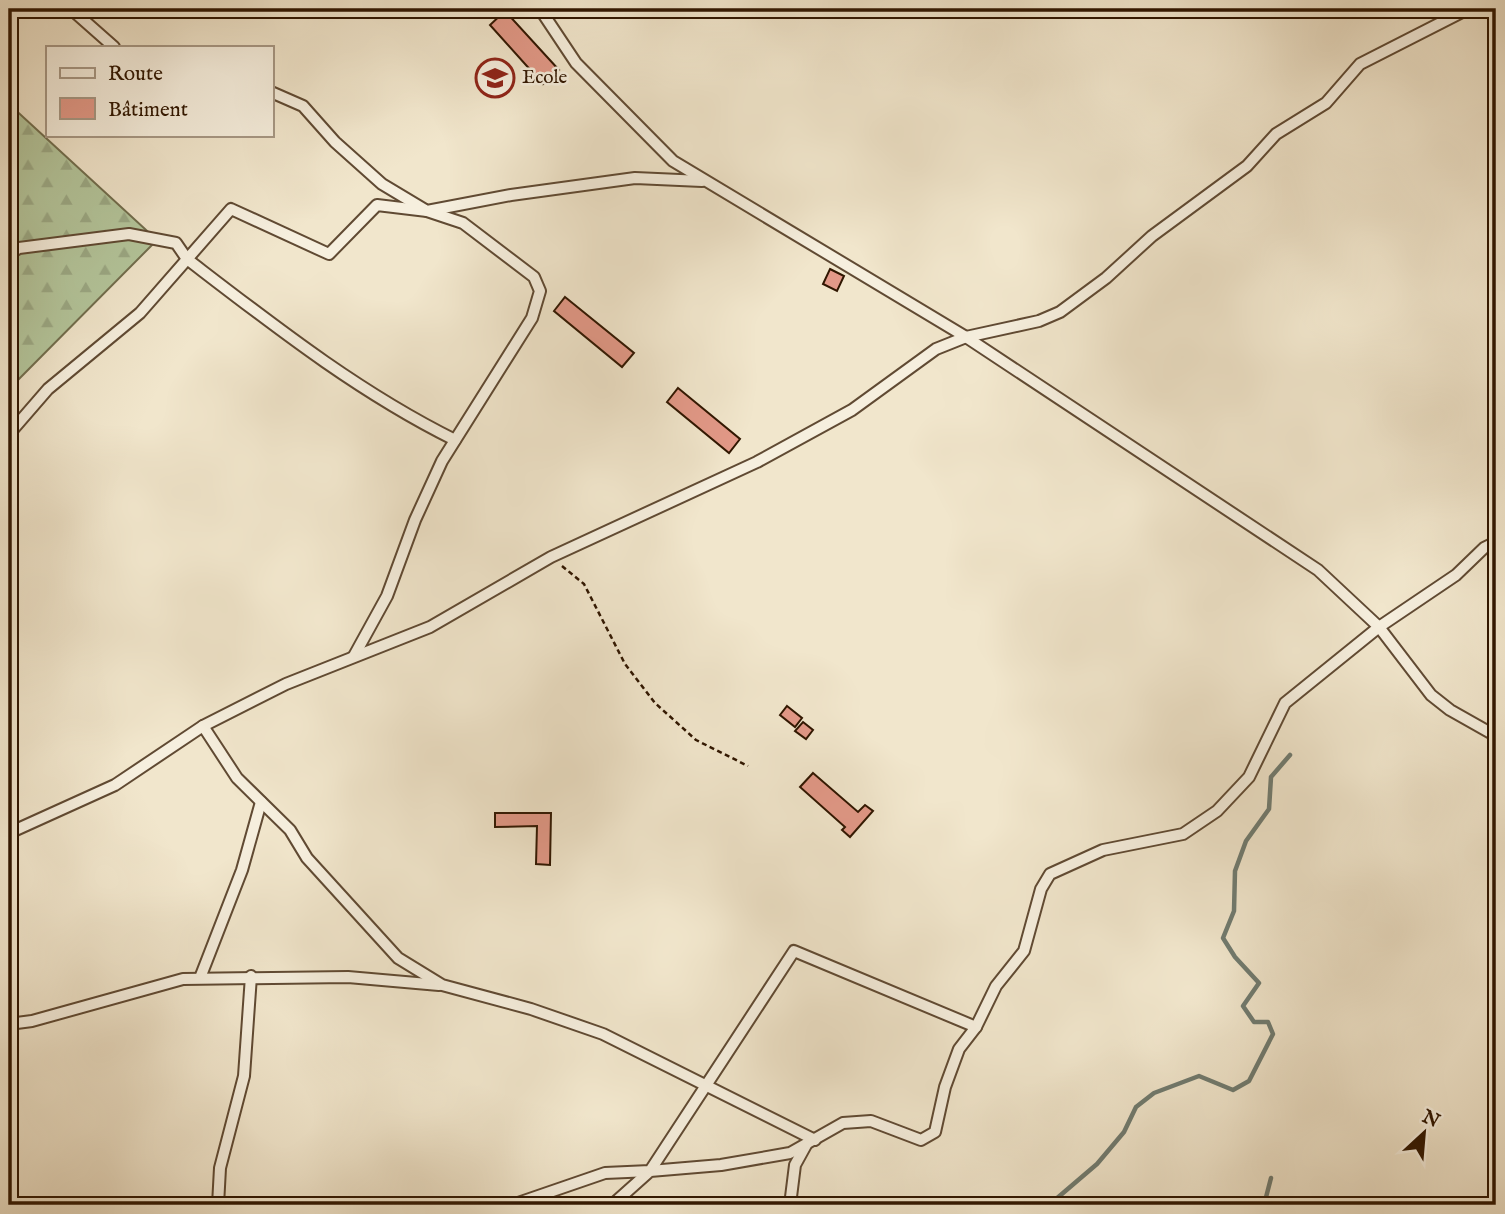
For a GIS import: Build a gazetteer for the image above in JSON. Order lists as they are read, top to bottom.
{
  "places": {
    "school or university": ["Ecole"]
  },
  "legend": ["Route", "Bâtiment"],
  "north": "top right"
}
